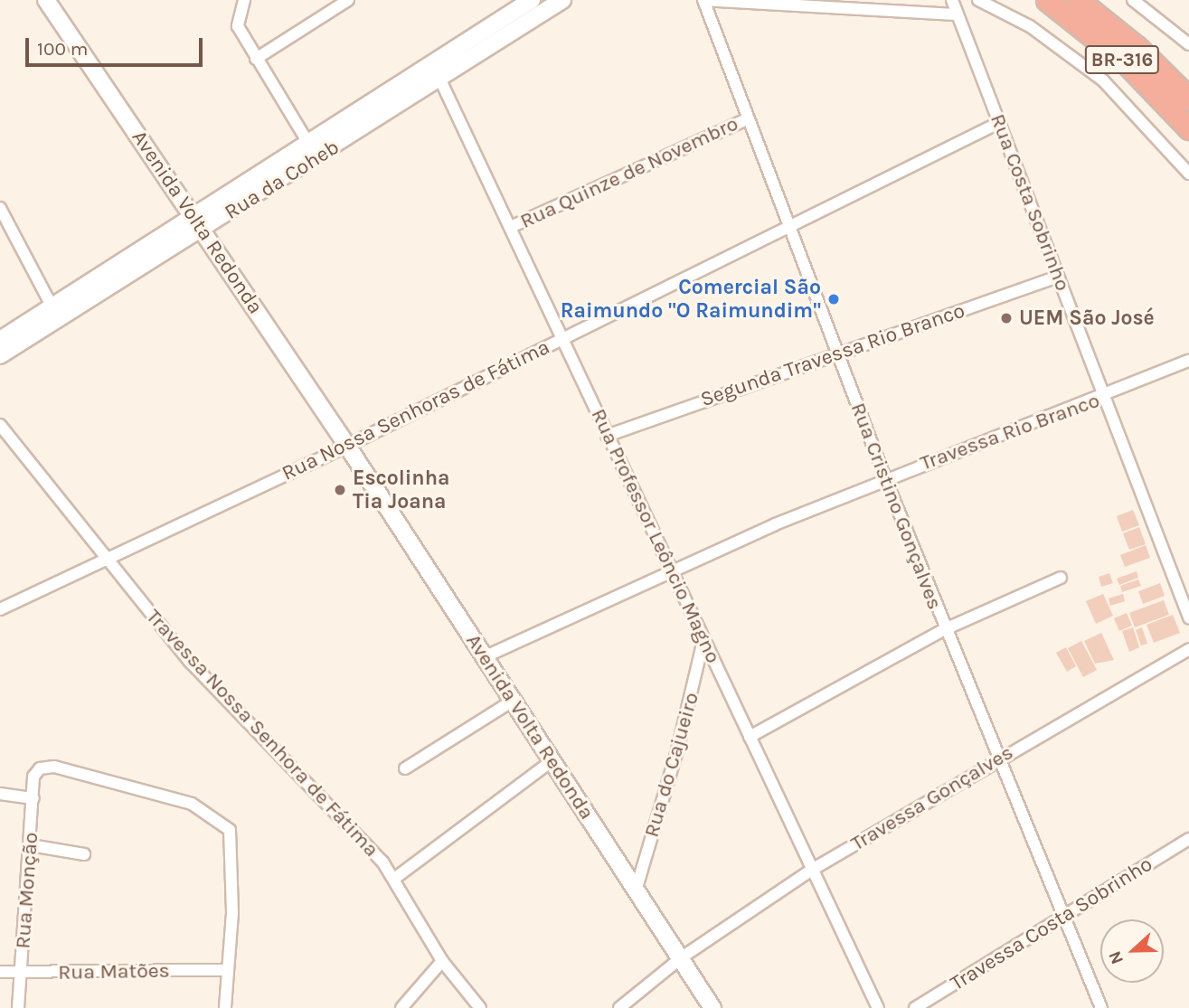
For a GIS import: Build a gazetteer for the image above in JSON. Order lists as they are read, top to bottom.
{
  "streets": {
    "highway": ["BR-316"],
    "street": [
      "Rua Quinze de Novembro",
      "Rua da Coheb",
      "Rua Costa Sobrinho",
      "Avenida Volta Redonda",
      "Segunda Travessa Rio Branco",
      "Rua Nossa Senhoras de Fátima",
      "Travessa Rio Branco",
      "Rua Cristino Gonçalves",
      "Rua Professor Leôncio Magno",
      "Travessa Nossa Senhora de Fátima",
      "Rua do Cajueiro",
      "Travessa Gonçalves",
      "Rua Monção",
      "Travessa Costa Sobrinho",
      "Rua Matões"
    ]
  },
  "crossings": [
    ["Rua Quinze de Novembro", "Rua Cristino Gonçalves"],
    ["Rua Quinze de Novembro", "Rua Professor Leôncio Magno"],
    ["Rua da Coheb", "Avenida Volta Redonda"],
    ["Rua da Coheb", "Rua Professor Leôncio Magno"],
    ["Rua Costa Sobrinho", "Segunda Travessa Rio Branco"],
    ["Rua Costa Sobrinho", "Rua Nossa Senhoras de Fátima"],
    ["Rua Costa Sobrinho", "Travessa Rio Branco"],
    ["Avenida Volta Redonda", "Rua Nossa Senhoras de Fátima"],
    ["Avenida Volta Redonda", "Travessa Rio Branco"],
    ["Avenida Volta Redonda", "Rua do Cajueiro"],
    ["Avenida Volta Redonda", "Travessa Gonçalves"],
    ["Segunda Travessa Rio Branco", "Rua Cristino Gonçalves"],
    ["Segunda Travessa Rio Branco", "Rua Professor Leôncio Magno"],
    ["Rua Nossa Senhoras de Fátima", "Rua Cristino Gonçalves"],
    ["Rua Nossa Senhoras de Fátima", "Rua Professor Leôncio Magno"],
    ["Rua Nossa Senhoras de Fátima", "Travessa Nossa Senhora de Fátima"],
    ["Travessa Rio Branco", "Rua Cristino Gonçalves"],
    ["Travessa Rio Branco", "Rua Professor Leôncio Magno"],
    ["Rua Cristino Gonçalves", "Travessa Gonçalves"],
    ["Rua Cristino Gonçalves", "Travessa Costa Sobrinho"],
    ["Rua Professor Leôncio Magno", "Rua do Cajueiro"],
    ["Rua Professor Leôncio Magno", "Travessa Gonçalves"],
    ["Rua Monção", "Rua Matões"]
  ],
  "places": ["Comercial São Raimundo \"O Raimundim\"", "UEM São José", "Escolinha Tia Joana"],
  "scale_bar": "100 m",
  "north": "left"
}
